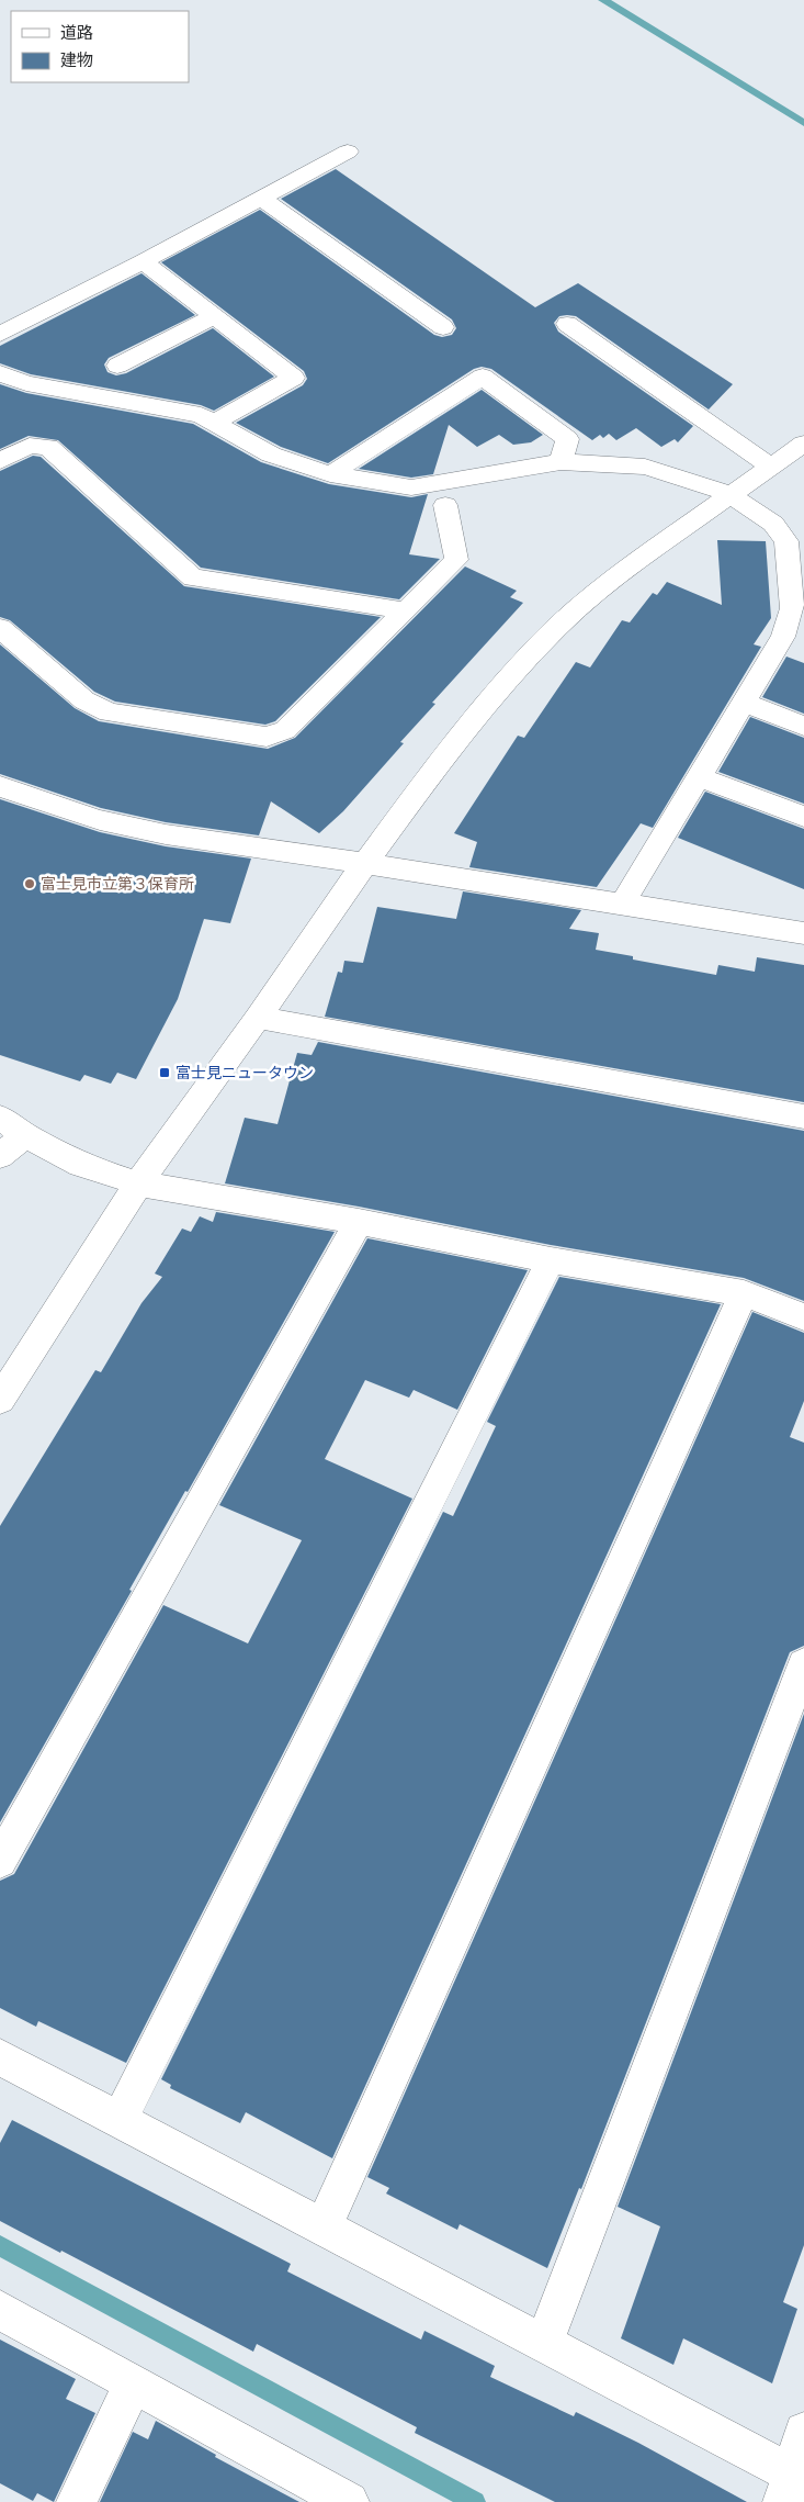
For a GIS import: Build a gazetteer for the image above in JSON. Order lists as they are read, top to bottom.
{
  "places": {
    "other": ["富士見市立第３保育所"],
    "transit": ["富士見ニュータウン"]
  },
  "legend": ["道路", "建物"]
}
